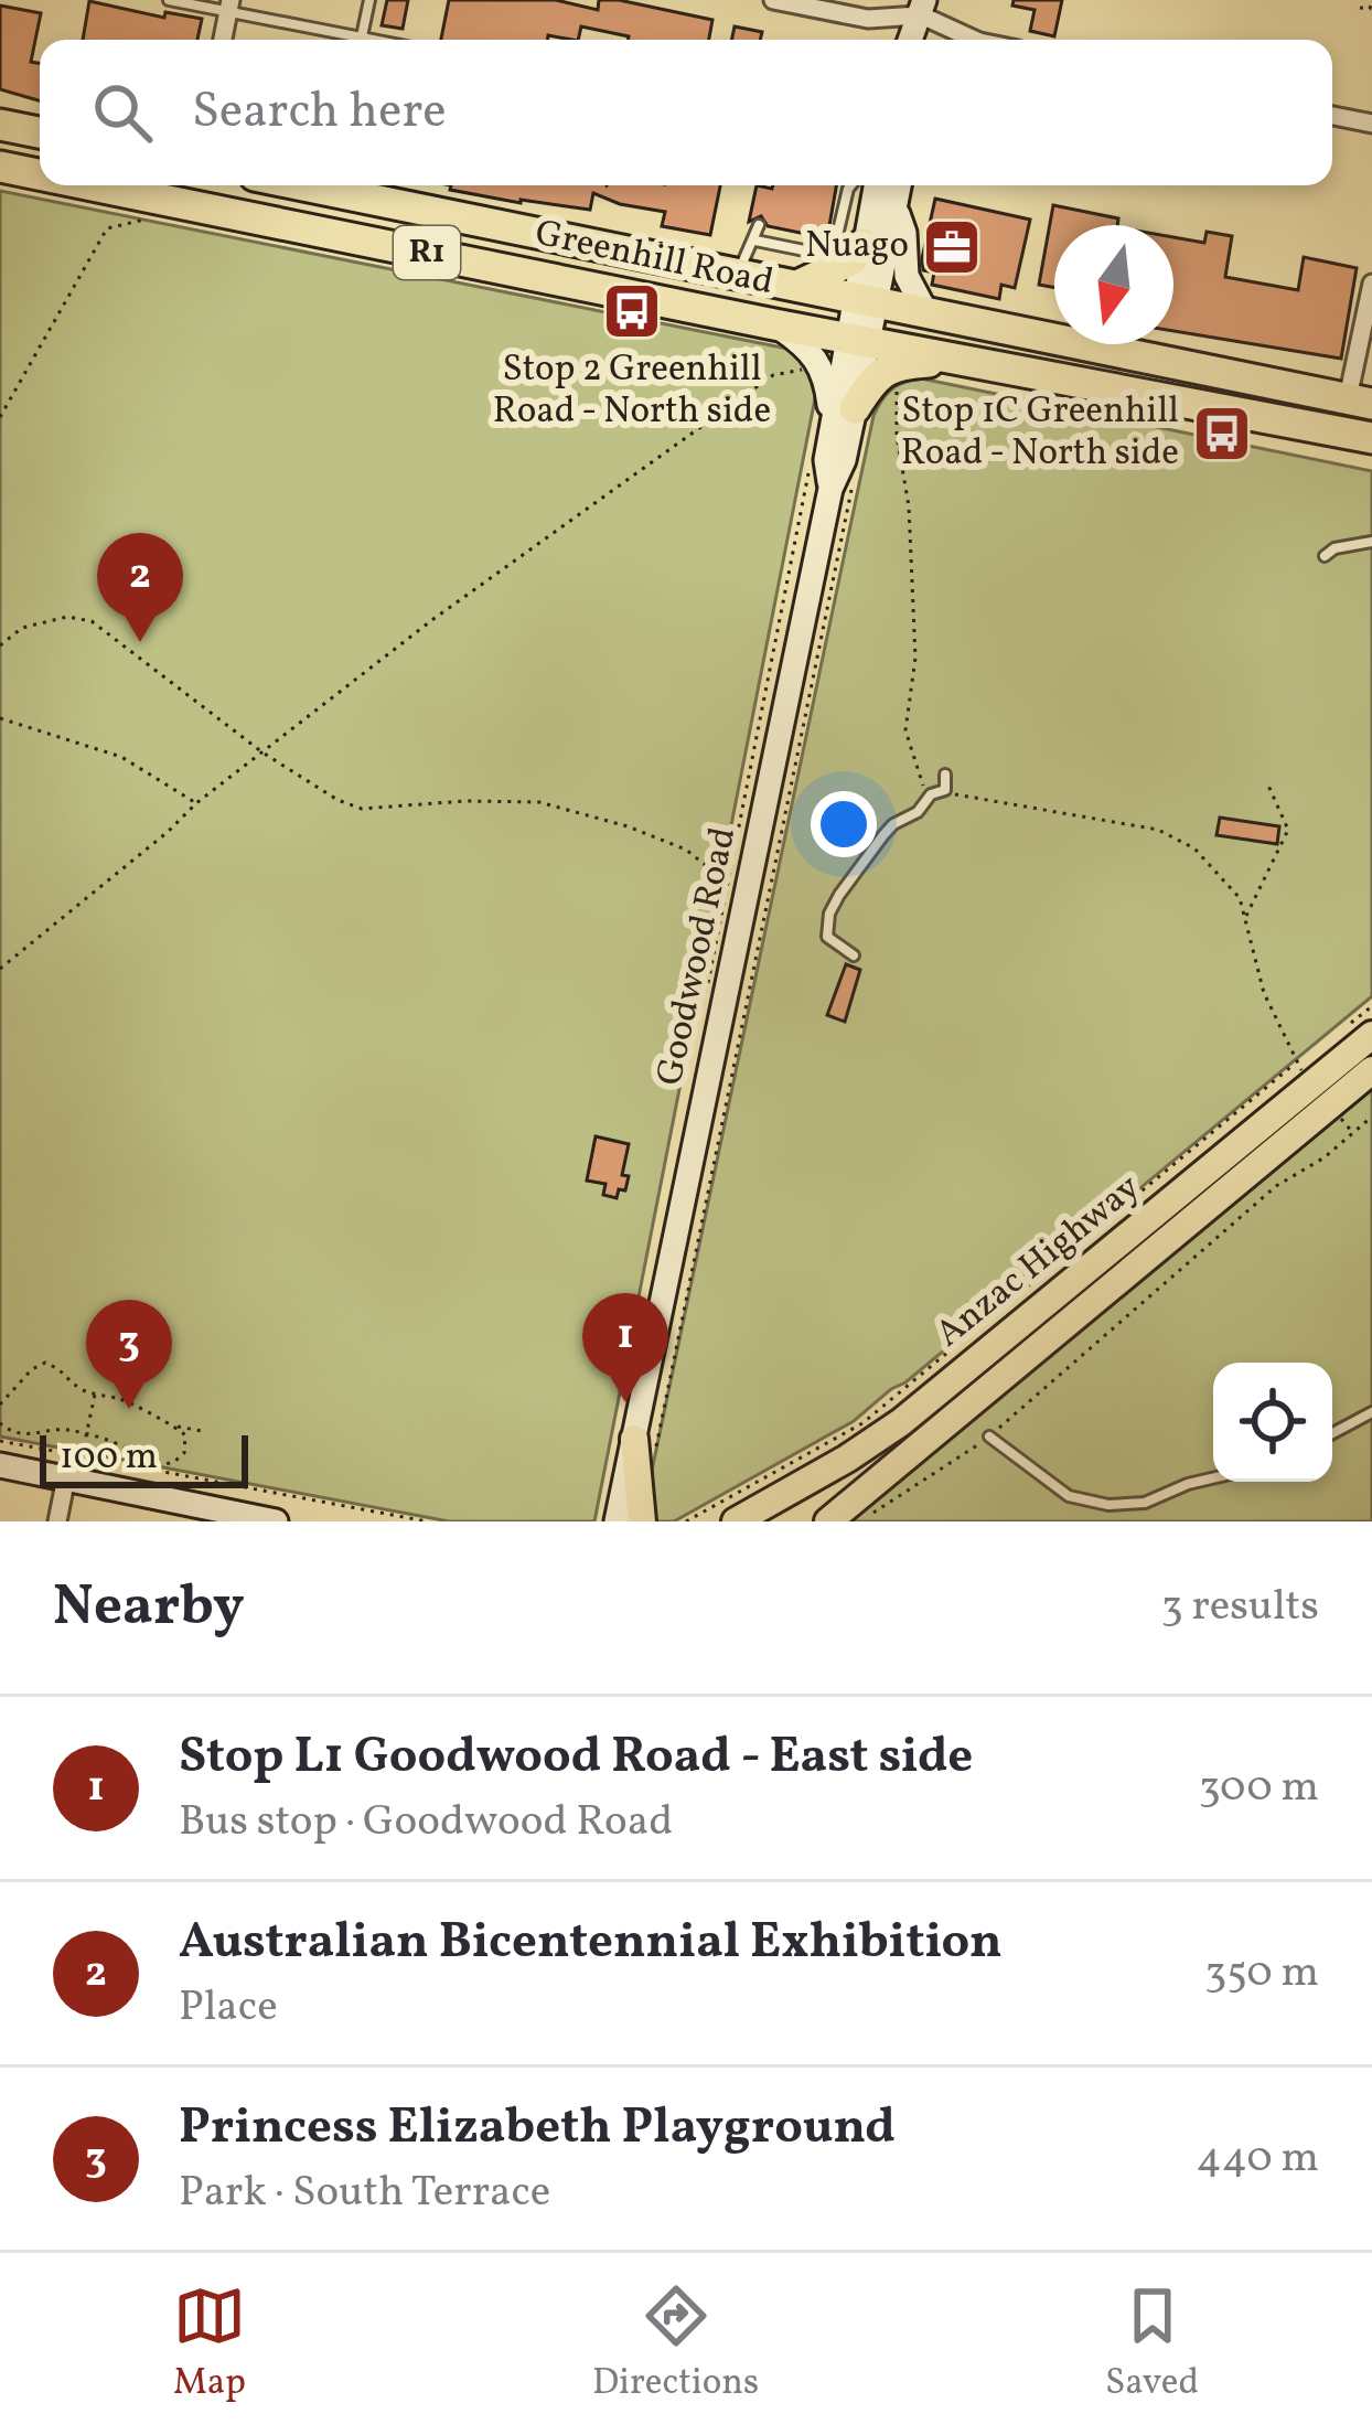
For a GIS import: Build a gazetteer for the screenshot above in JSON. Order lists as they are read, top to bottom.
{
  "streets": {
    "highway": ["R1", "Greenhill Road"],
    "main road": ["Goodwood Road", "Anzac Highway"]
  },
  "crossings": [
    ["Greenhill Road", "Goodwood Road"]
  ],
  "places": {
    "office": ["Nuago"],
    "bus stop": ["Stop 2 Greenhill Road - North side", "Stop 1C Greenhill Road - North side"]
  },
  "scale_bar": "100 m",
  "north": "bottom",
  "page": {
    "search": "Search here",
    "pins": ["2", "1", "3"],
    "scale": "100 m",
    "heading": ["Nearby", "3 results"],
    "list": [
      {
        "mark": "1",
        "name": "Stop L1 Goodwood Road - East side",
        "note": "Bus stop · Goodwood Road",
        "value": "300 m"
      },
      {
        "mark": "2",
        "name": "Australian Bicentennial Exhibition",
        "note": "Place",
        "value": "350 m"
      },
      {
        "mark": "3",
        "name": "Princess Elizabeth Playground",
        "note": "Park · South Terrace",
        "value": "440 m"
      }
    ],
    "nav": ["Map", "Directions", "Saved"]
  }
}
